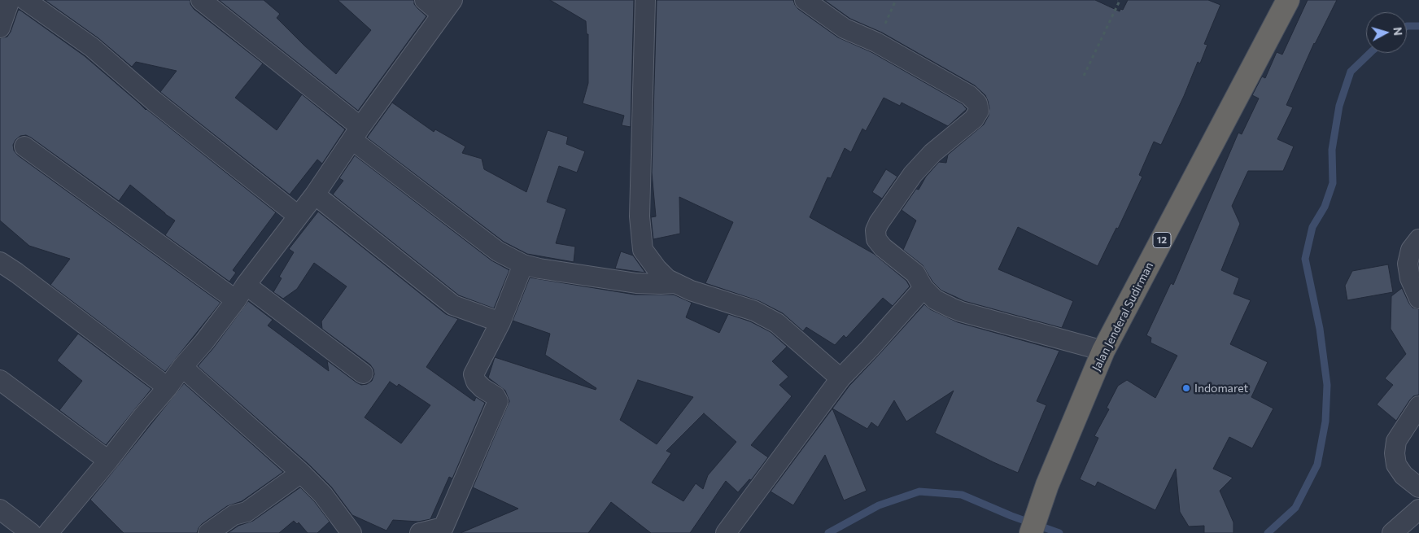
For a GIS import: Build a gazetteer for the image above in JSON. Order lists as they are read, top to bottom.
{
  "streets": {
    "highway": ["12", "Jalan Jenderal Sudirman"]
  },
  "places": ["Indomaret"],
  "north": "right"
}
